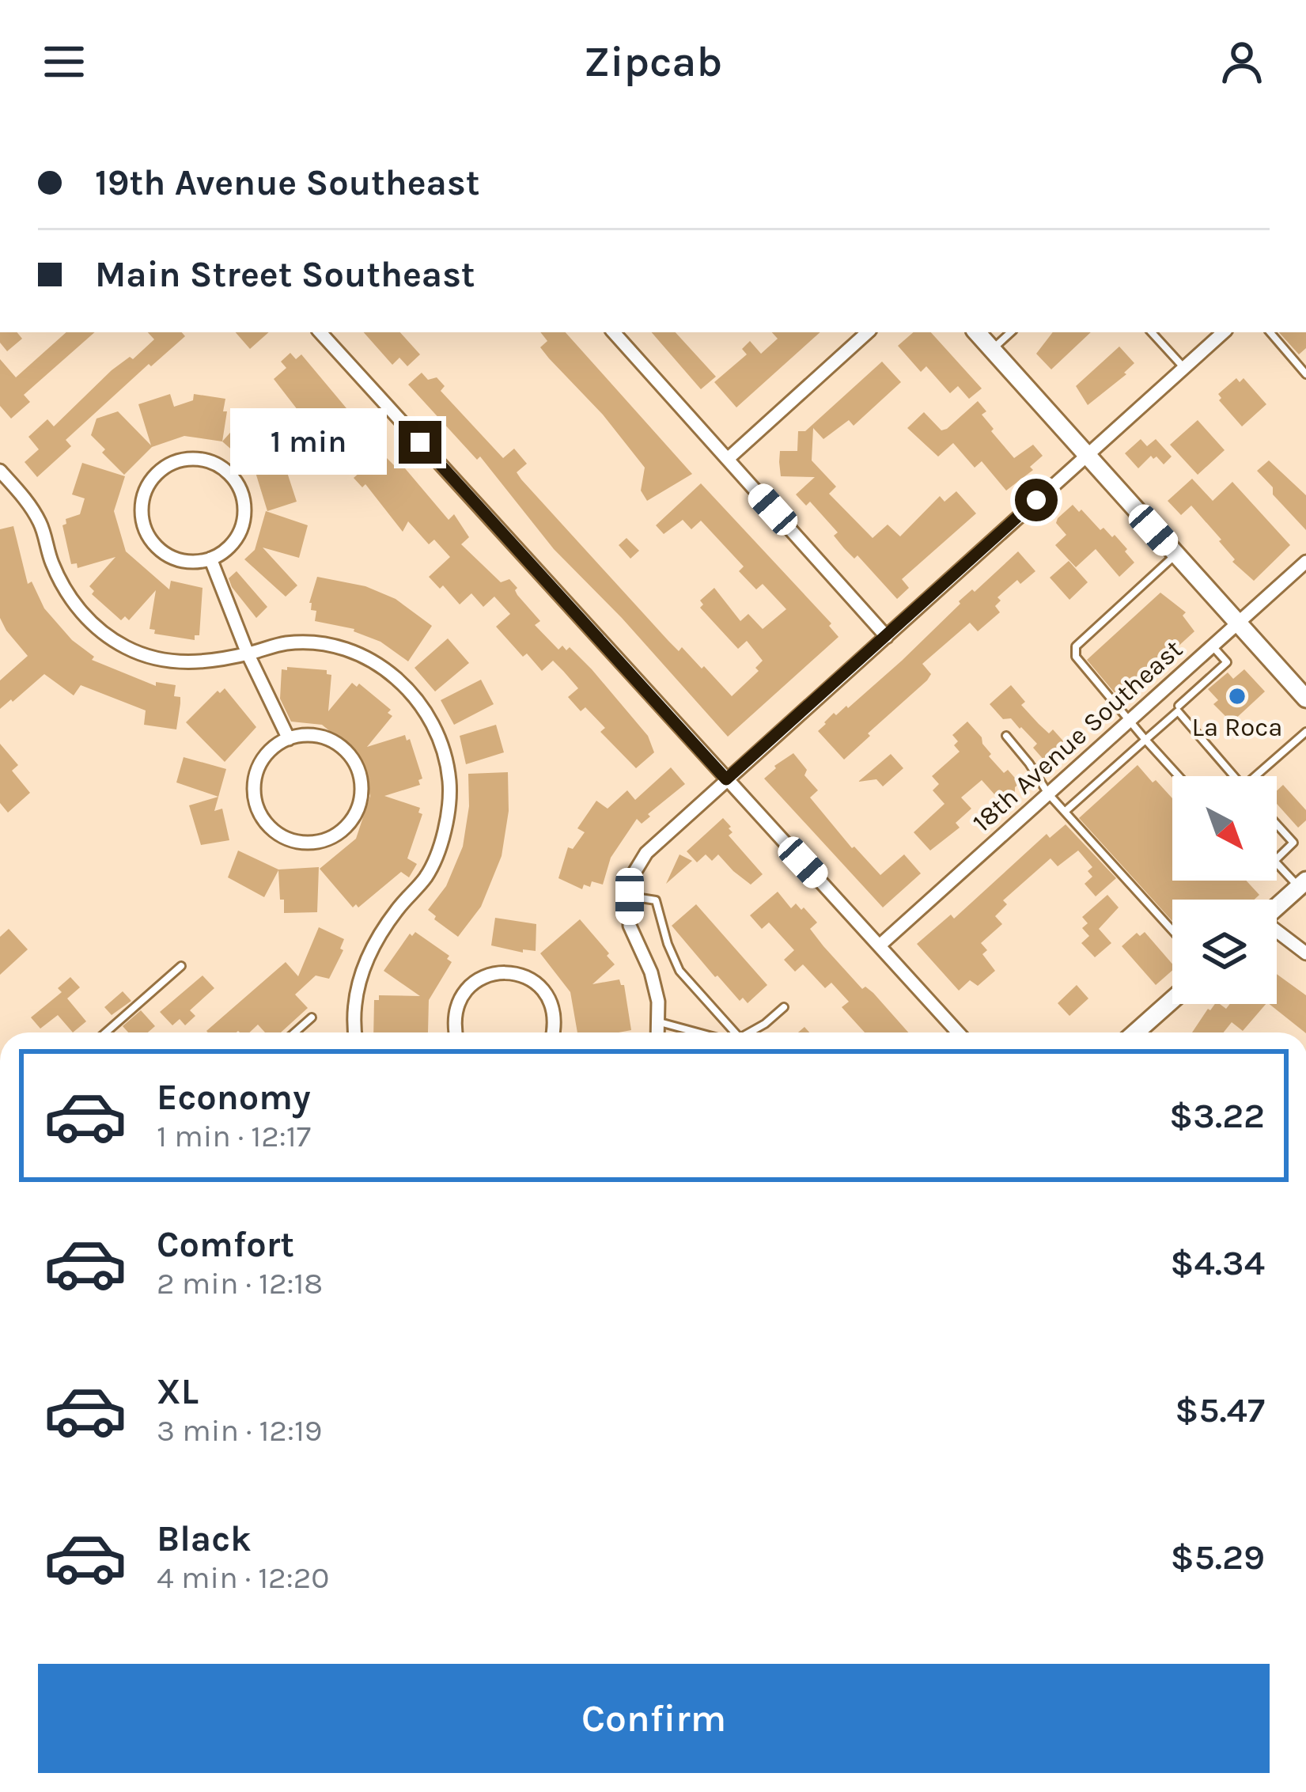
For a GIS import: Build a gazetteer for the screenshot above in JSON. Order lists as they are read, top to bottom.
{
  "streets": {
    "street": ["18th Avenue Southeast"]
  },
  "places": ["La Roca"],
  "north": "bottom right",
  "page": {
    "header": "Zipcab",
    "banner": ["19th Avenue Southeast", "Main Street Southeast"],
    "bubble": "1 min",
    "list": [
      {
        "name": "Economy",
        "note": "1 min · 12:17",
        "value": "$3.22"
      },
      {
        "name": "Comfort",
        "note": "2 min · 12:18",
        "value": "$4.34"
      },
      {
        "name": "XL",
        "note": "3 min · 12:19",
        "value": "$5.47"
      },
      {
        "name": "Black",
        "note": "4 min · 12:20",
        "value": "$5.29"
      }
    ],
    "buttons": "Confirm"
  }
}
